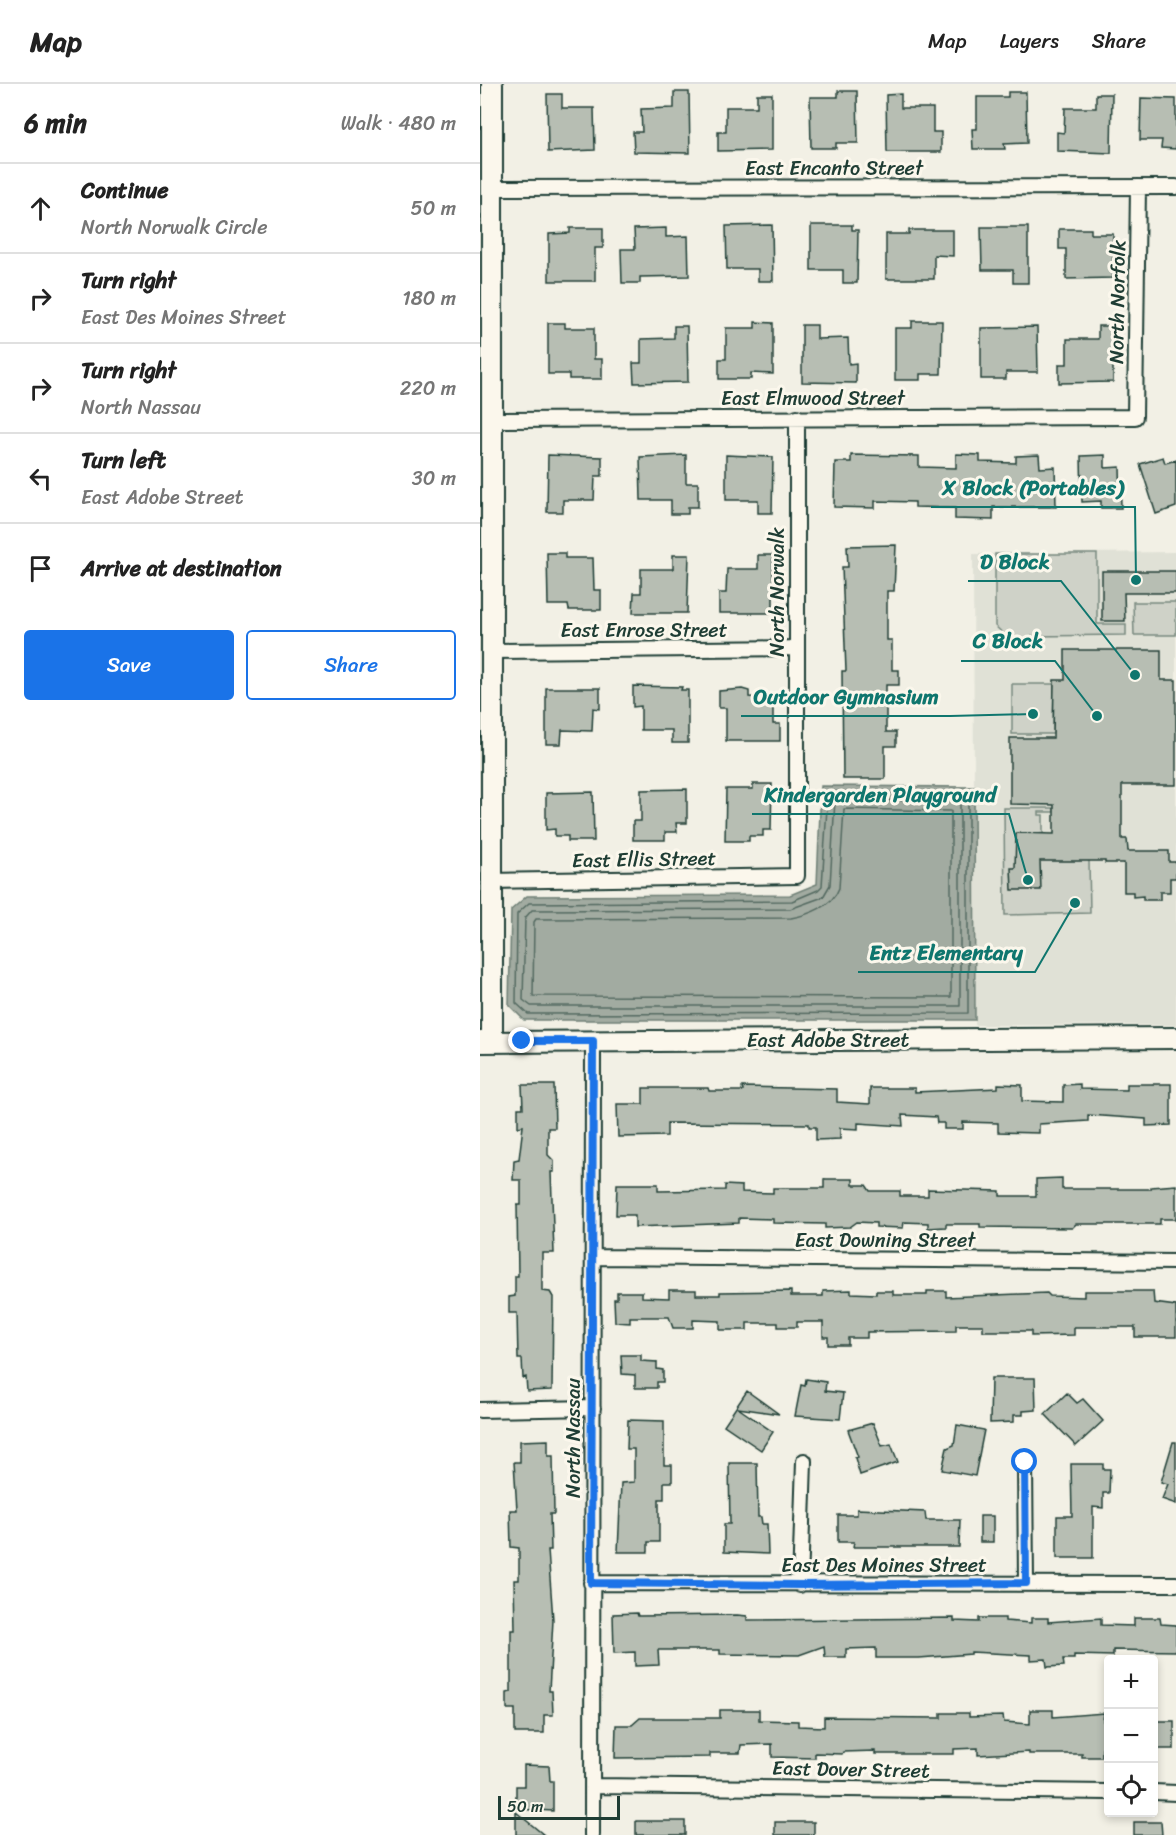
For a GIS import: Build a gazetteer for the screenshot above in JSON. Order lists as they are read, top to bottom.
{
  "streets": {
    "street": [
      "East Encanto Street",
      "North Norfolk",
      "East Elmwood Street",
      "North Norwalk",
      "East Enrose Street",
      "East Ellis Street",
      "East Adobe Street",
      "East Downing Street",
      "North Nassau",
      "East Des Moines Street",
      "East Dover Street"
    ]
  },
  "crossings": [
    ["East Encanto Street", "North Norfolk"],
    ["North Norfolk", "East Elmwood Street"],
    ["East Elmwood Street", "North Norwalk"],
    ["North Norwalk", "East Enrose Street"],
    ["North Norwalk", "East Ellis Street"],
    ["East Adobe Street", "North Nassau"],
    ["East Downing Street", "North Nassau"],
    ["North Nassau", "East Des Moines Street"],
    ["North Nassau", "East Dover Street"]
  ],
  "places": [
    "X Block (Portables)",
    "D Block",
    "Outdoor Gymnasium",
    "C Block",
    "Kindergarden Playground",
    "Entz Elementary"
  ],
  "scale_bar": "50 m",
  "page": {
    "header": "Map",
    "nav": ["Map", "Layers", "Share"],
    "heading": ["6 min", "Walk · 480 m"],
    "list": [
      ["Continue", "North Norwalk Circle", "50 m"],
      ["Turn right", "East Des Moines Street", "180 m"],
      ["Turn right", "North Nassau", "220 m"],
      ["Turn left", "East Adobe Street", "30 m"],
      "Arrive at destination"
    ],
    "buttons": ["Save", "Share"],
    "map_buttons": ["+", "−"],
    "scale": "50 m"
  }
}
